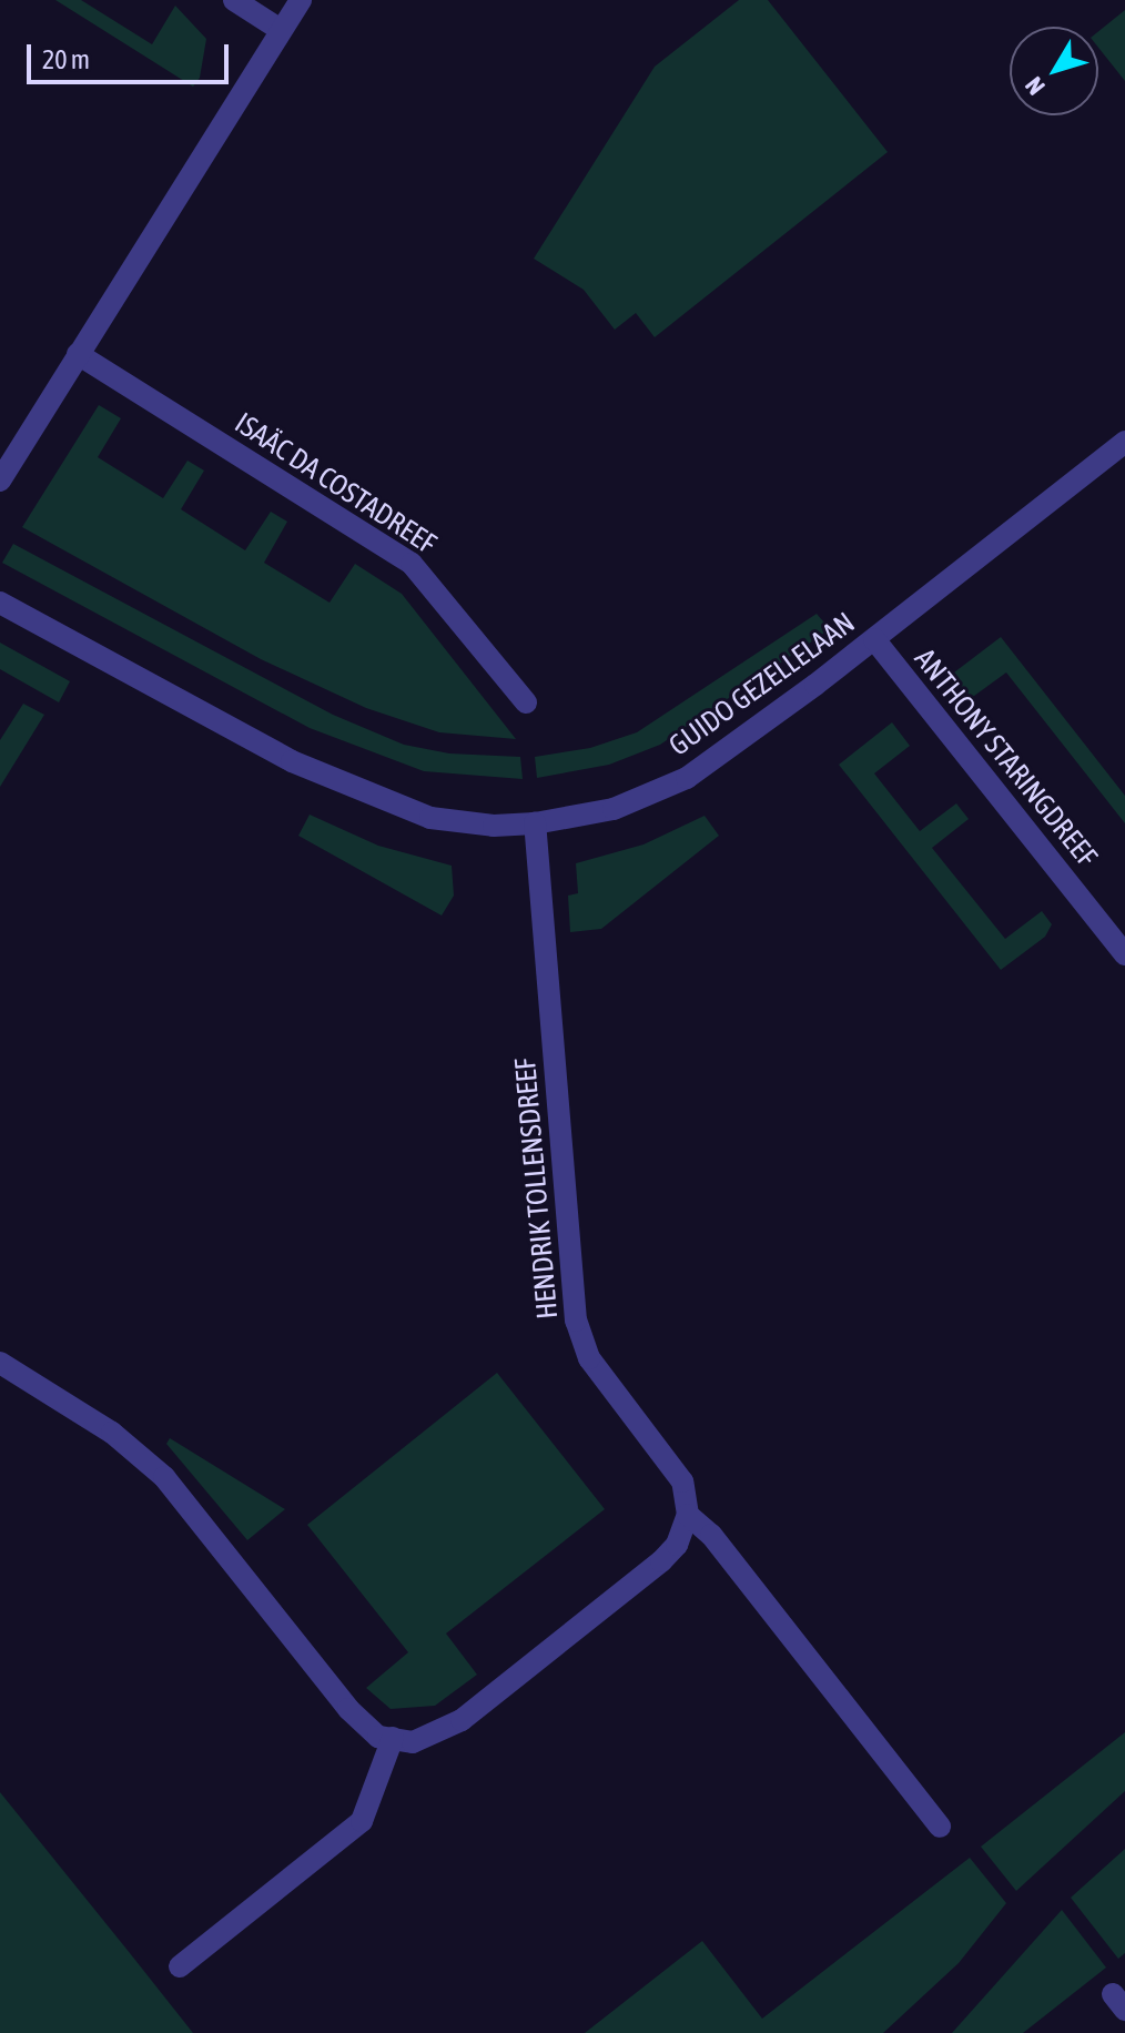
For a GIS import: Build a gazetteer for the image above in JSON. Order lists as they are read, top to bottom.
{
  "streets": {
    "street": [
      "ISAÄC DA COSTADREEF",
      "GUIDO GEZELLELAAN",
      "ANTHONY STARINGDREEF",
      "HENDRIK TOLLENSDREEF"
    ]
  },
  "crossings": [
    ["GUIDO GEZELLELAAN", "ANTHONY STARINGDREEF"],
    ["GUIDO GEZELLELAAN", "HENDRIK TOLLENSDREEF"]
  ],
  "scale_bar": "20 m",
  "north": "bottom left"
}
